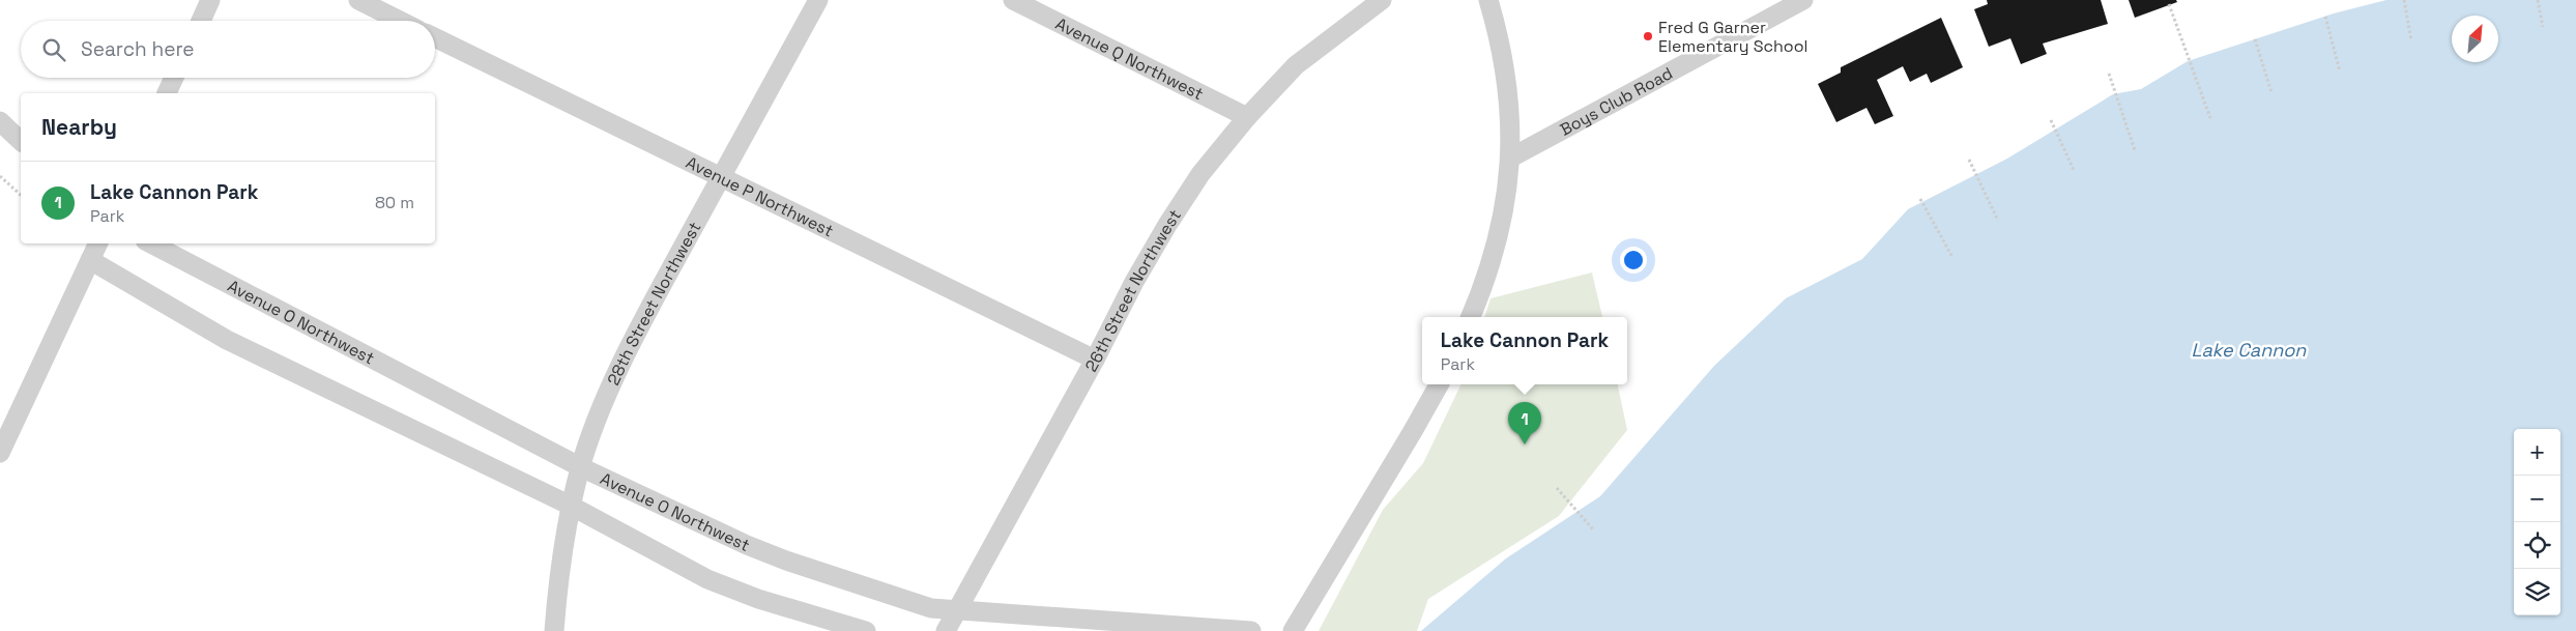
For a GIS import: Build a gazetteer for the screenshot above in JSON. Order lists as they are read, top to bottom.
{
  "streets": {
    "street": [
      "Avenue Q Northwest",
      "Boys Club Road",
      "Avenue P Northwest",
      "26th Street Northwest",
      "28th Street Northwest",
      "Avenue O Northwest"
    ]
  },
  "crossings": [
    ["Avenue Q Northwest", "26th Street Northwest"],
    ["Avenue P Northwest", "26th Street Northwest"],
    ["Avenue P Northwest", "28th Street Northwest"],
    ["26th Street Northwest", "Avenue O Northwest"],
    ["28th Street Northwest", "Avenue O Northwest"]
  ],
  "water": ["Lake Cannon"],
  "places": ["Fred G Garner Elementary School"],
  "north": "top right",
  "page": {
    "search": "Search here",
    "heading": "Nearby",
    "list": [
      {
        "mark": "1",
        "name": "Lake Cannon Park",
        "note": "Park",
        "value": "80 m"
      }
    ],
    "popup": ["Lake Cannon Park", "Park"],
    "pins": "1",
    "map_buttons": ["+", "−"]
  }
}
